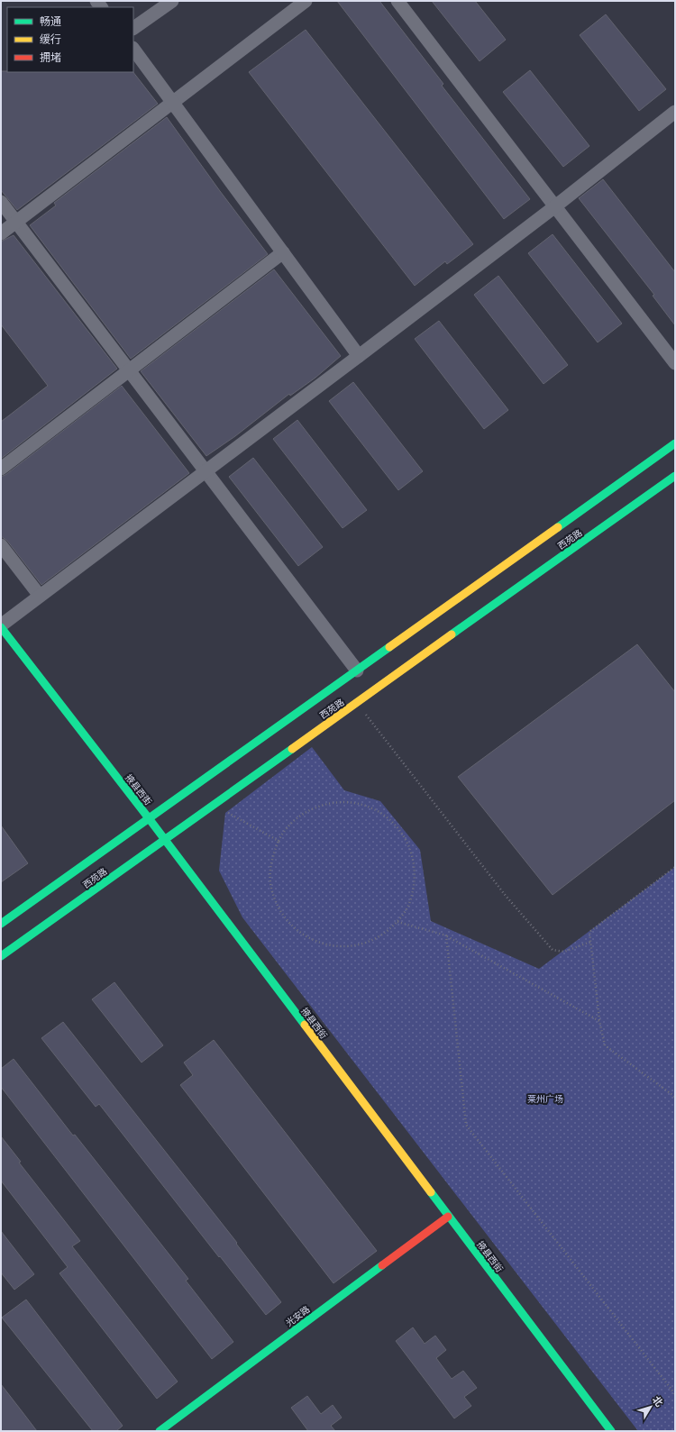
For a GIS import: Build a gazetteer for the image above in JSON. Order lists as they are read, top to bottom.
{
  "streets": {
    "main road": ["西苑路", "掖县西街", "光安路"]
  },
  "crossings": [
    ["西苑路", "掖县西街"],
    ["掖县西街", "光安路"]
  ],
  "parks": ["莱州广场"],
  "legend": ["畅通", "缓行", "拥堵"],
  "north": "top right"
}
